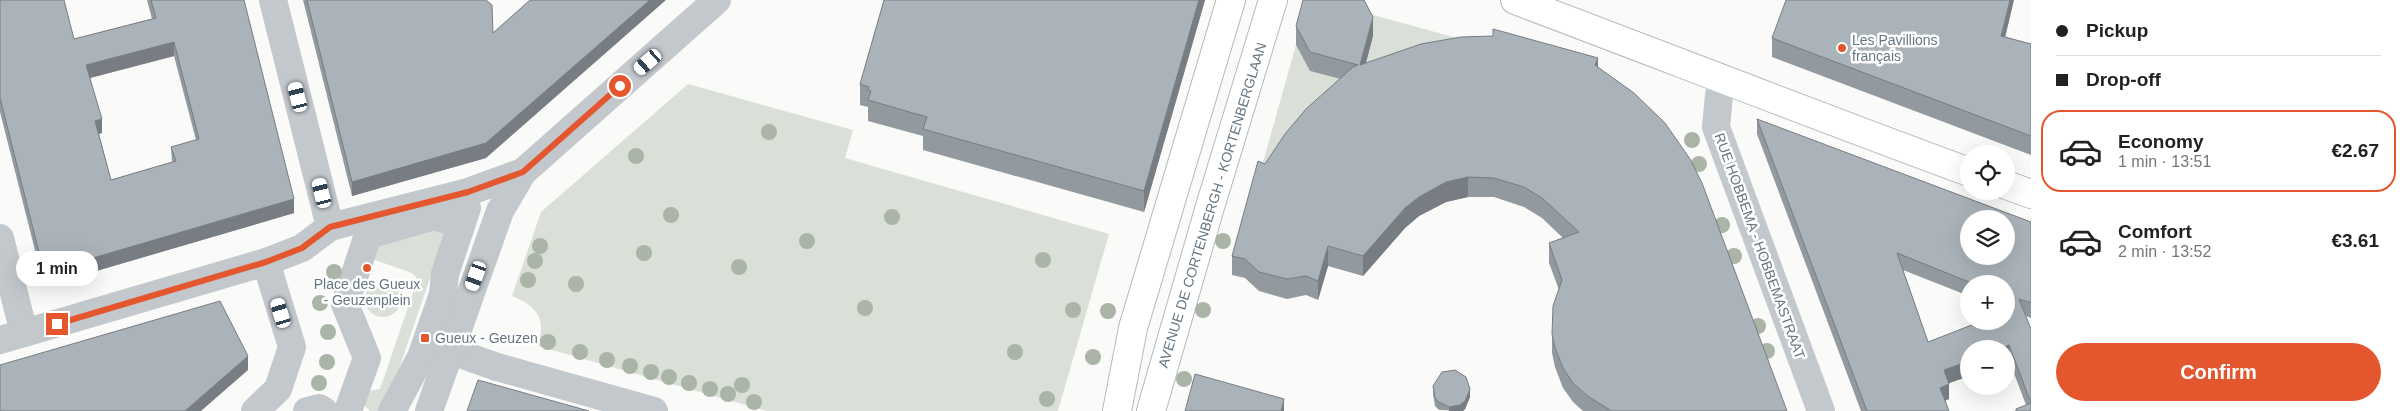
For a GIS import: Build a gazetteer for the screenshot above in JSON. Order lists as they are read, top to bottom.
{
  "streets": {
    "main road": ["AVENUE DE CORTENBERGH - KORTENBERGLAAN"],
    "street": ["RUE HOBBEMA - HOBBEMASTRAAT"]
  },
  "places": {
    "other": ["Les Pavillions français", "Place des Gueux - Geuzenplein"],
    "transit": ["Gueux - Geuzen"]
  },
  "page": {
    "banner": ["Pickup", "Drop-off"],
    "list": [
      {
        "name": "Economy",
        "note": "1 min · 13:51",
        "value": "€2.67"
      },
      {
        "name": "Comfort",
        "note": "2 min · 13:52",
        "value": "€3.61"
      }
    ],
    "map_buttons": ["+", "−"],
    "bubble": "1 min",
    "buttons": "Confirm"
  }
}
